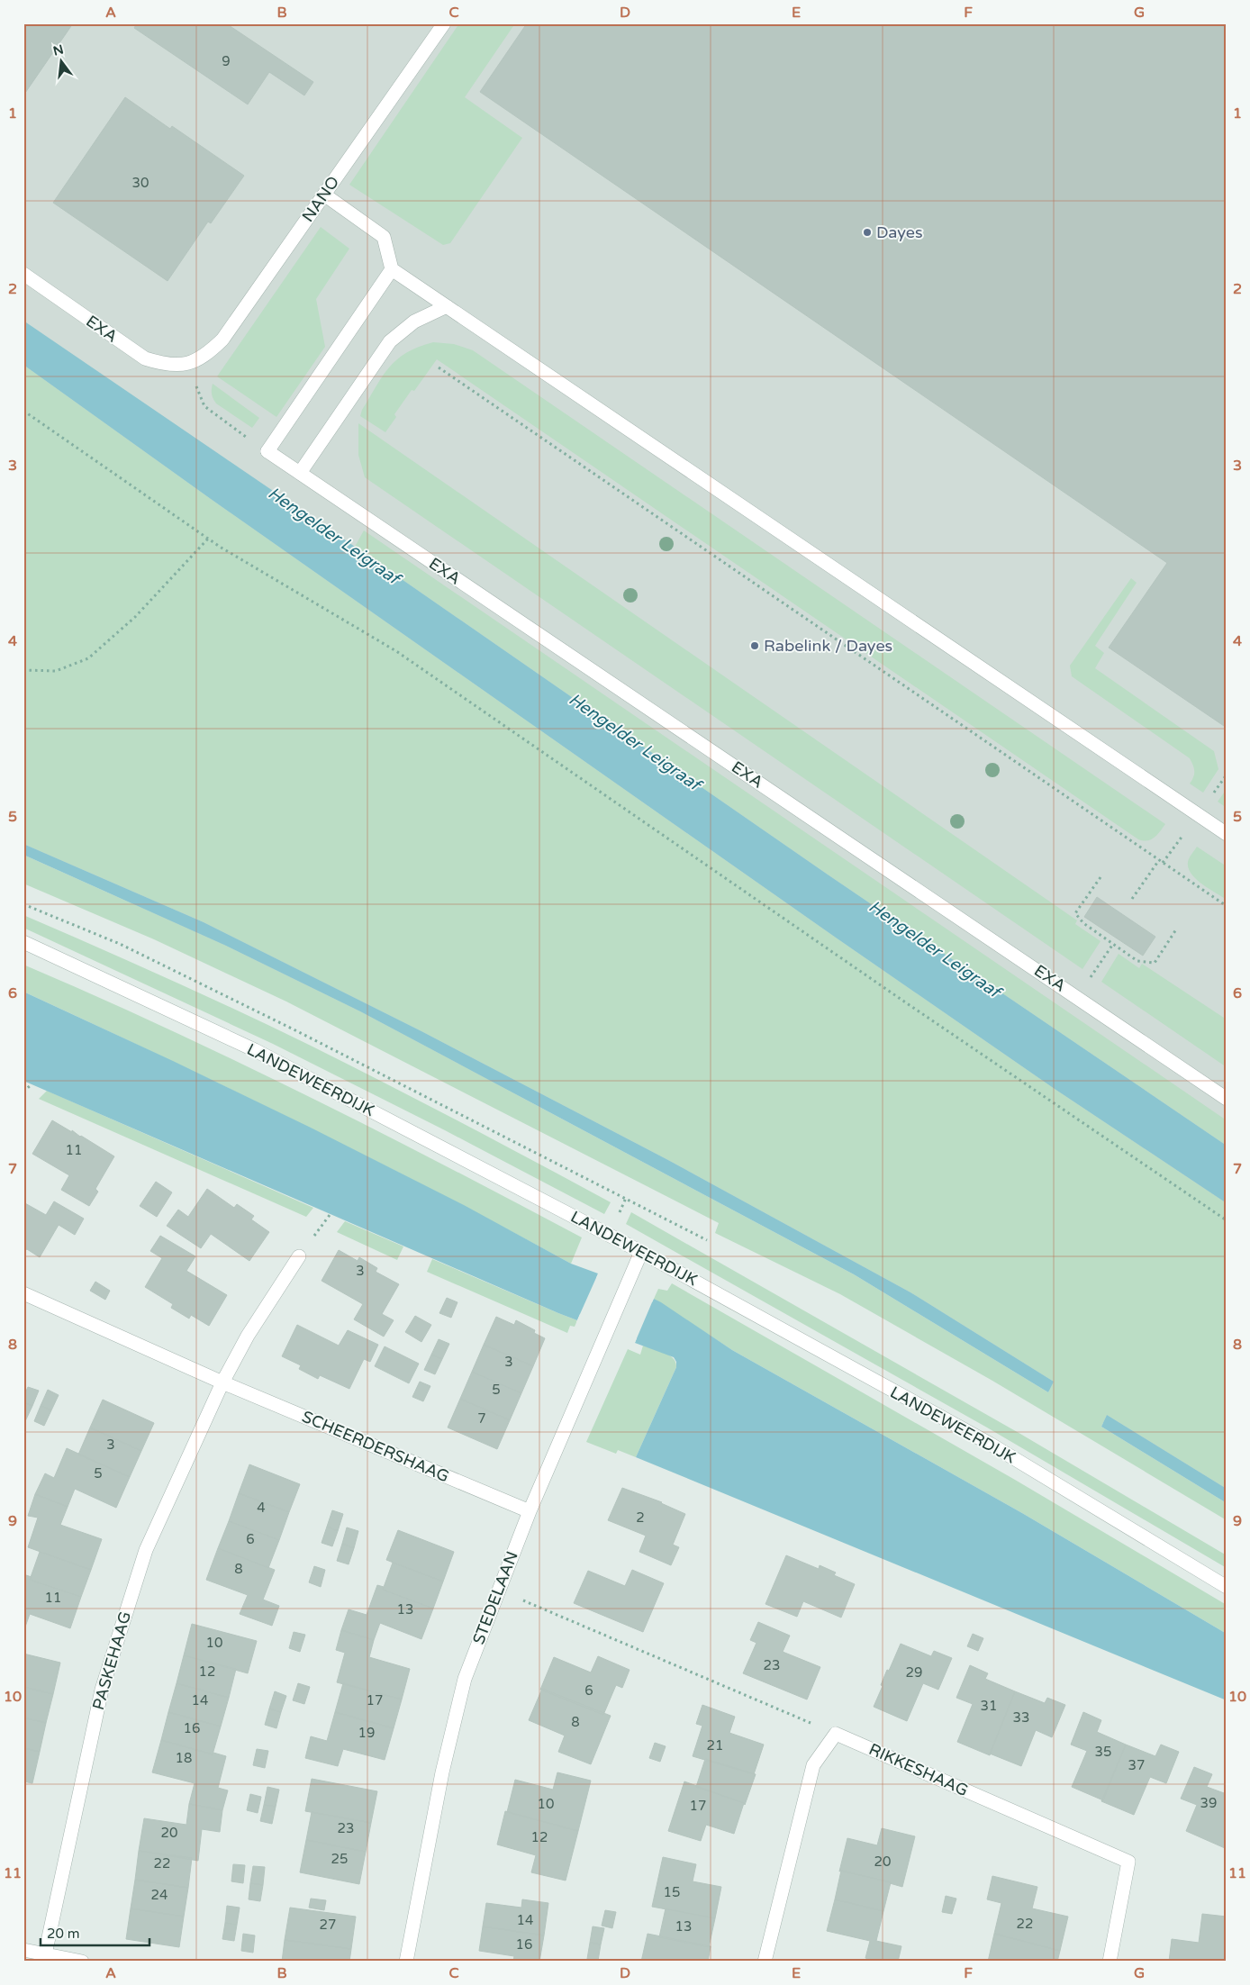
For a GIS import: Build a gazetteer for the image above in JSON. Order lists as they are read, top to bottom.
{
  "streets": {
    "street": [
      "NANO",
      "EXA",
      "LANDEWEERDIJK",
      "SCHEERDERSHAAG",
      "STEDELAAN",
      "PASKEHAAG",
      "RIKKESHAAG"
    ]
  },
  "crossings": [
    ["NANO", "EXA"],
    ["LANDEWEERDIJK", "STEDELAAN"],
    ["SCHEERDERSHAAG", "STEDELAAN"],
    ["SCHEERDERSHAAG", "PASKEHAAG"]
  ],
  "water": ["Hengelder Leigraaf"],
  "places": ["Dayes", "Rabelink / Dayes"],
  "house_numbers": [
    "9",
    "30",
    "11",
    "3",
    "3",
    "5",
    "7",
    "3",
    "5",
    "4",
    "2",
    "6",
    "8",
    "11",
    "13",
    "10",
    "23",
    "12",
    "29",
    "6",
    "14",
    "17",
    "31",
    "33",
    "8",
    "16",
    "19",
    "21",
    "35",
    "18",
    "37",
    "39",
    "10",
    "17",
    "23",
    "20",
    "12",
    "25",
    "20",
    "22",
    "15",
    "24",
    "14",
    "22",
    "27",
    "13",
    "16"
  ],
  "scale_bar": "20 m",
  "north": "top",
  "grid": {
    "columns": [
      "A",
      "B",
      "C",
      "D",
      "E",
      "F",
      "G"
    ],
    "rows": [
      "1",
      "2",
      "3",
      "4",
      "5",
      "6",
      "7",
      "8",
      "9",
      "10",
      "11"
    ]
  }
}
